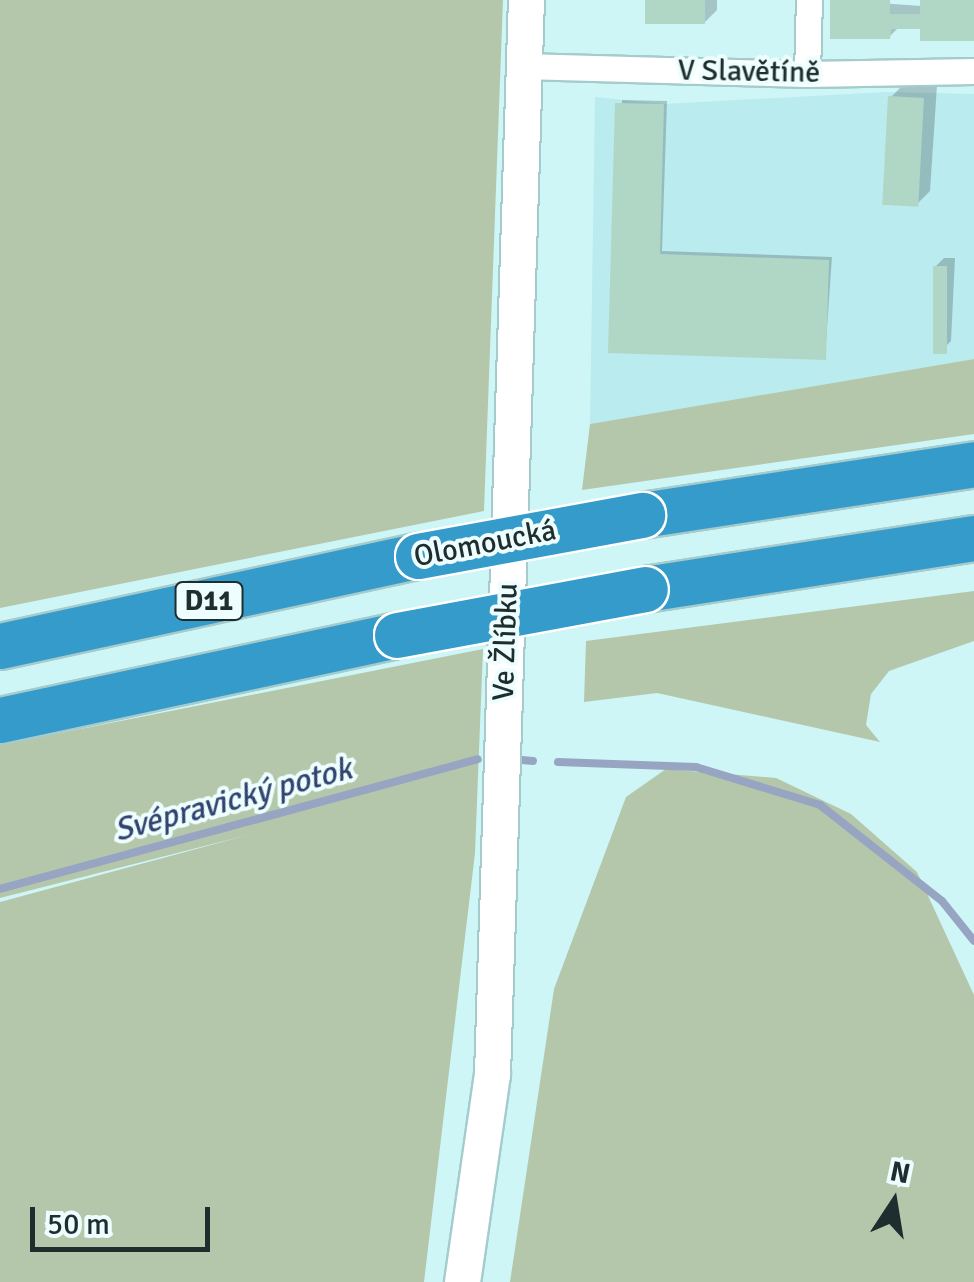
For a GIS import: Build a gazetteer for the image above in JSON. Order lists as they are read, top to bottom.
{
  "streets": {
    "highway": ["Olomoucká", "D11"],
    "street": ["V Slavětíně", "Ve Žlíbku"]
  },
  "crossings": [
    ["V Slavětíně", "Ve Žlíbku"]
  ],
  "water": ["Svépravický potok"],
  "scale_bar": "50 m",
  "north": "top"
}
